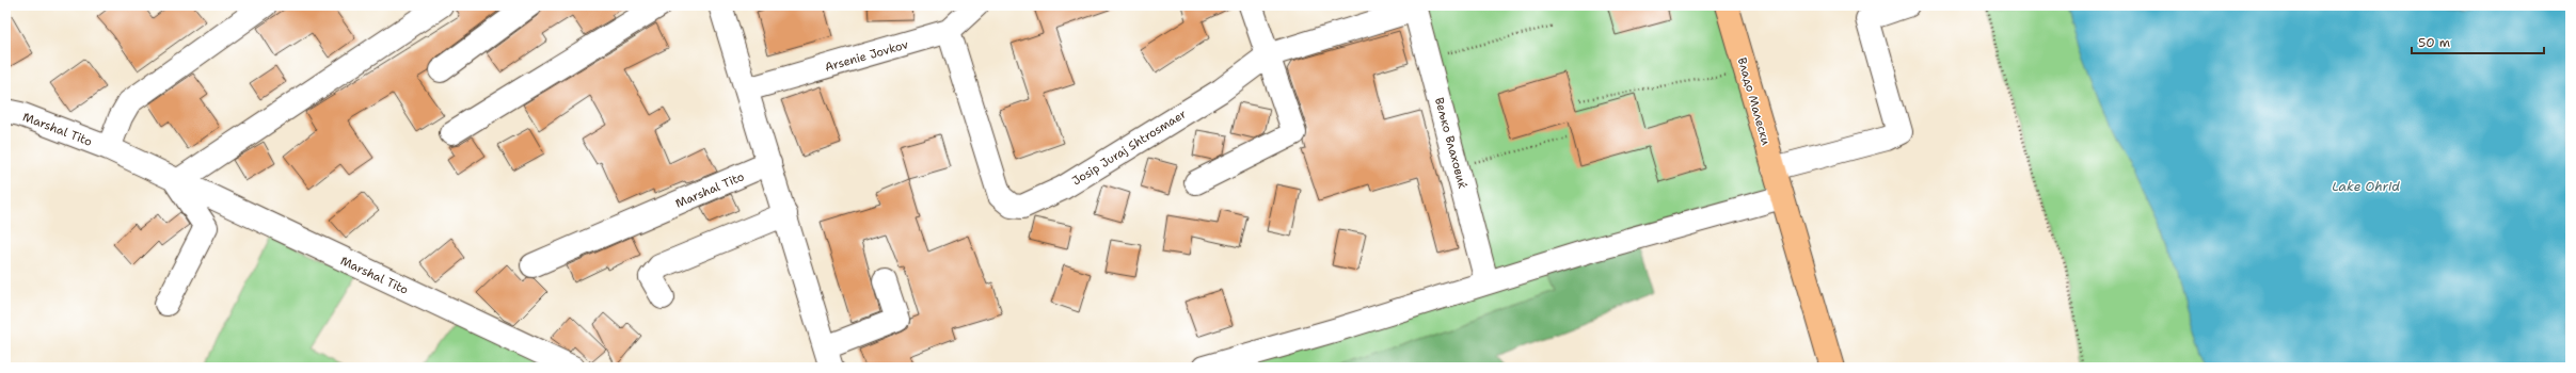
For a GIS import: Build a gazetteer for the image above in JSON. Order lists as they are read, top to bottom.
{
  "streets": {
    "main road": ["Владо Малески"],
    "street": [
      "Arsenie Jovkov",
      "Marshal Tito",
      "Вељко Влаховиќ",
      "Josip Juraj Shtrosmaer"
    ]
  },
  "crossings": [
    ["Arsenie Jovkov", "Josip Juraj Shtrosmaer"],
    ["Вељко Влаховиќ", "Josip Juraj Shtrosmaer"]
  ],
  "water": ["Lake Ohrid"],
  "scale_bar": "50 m"
}
